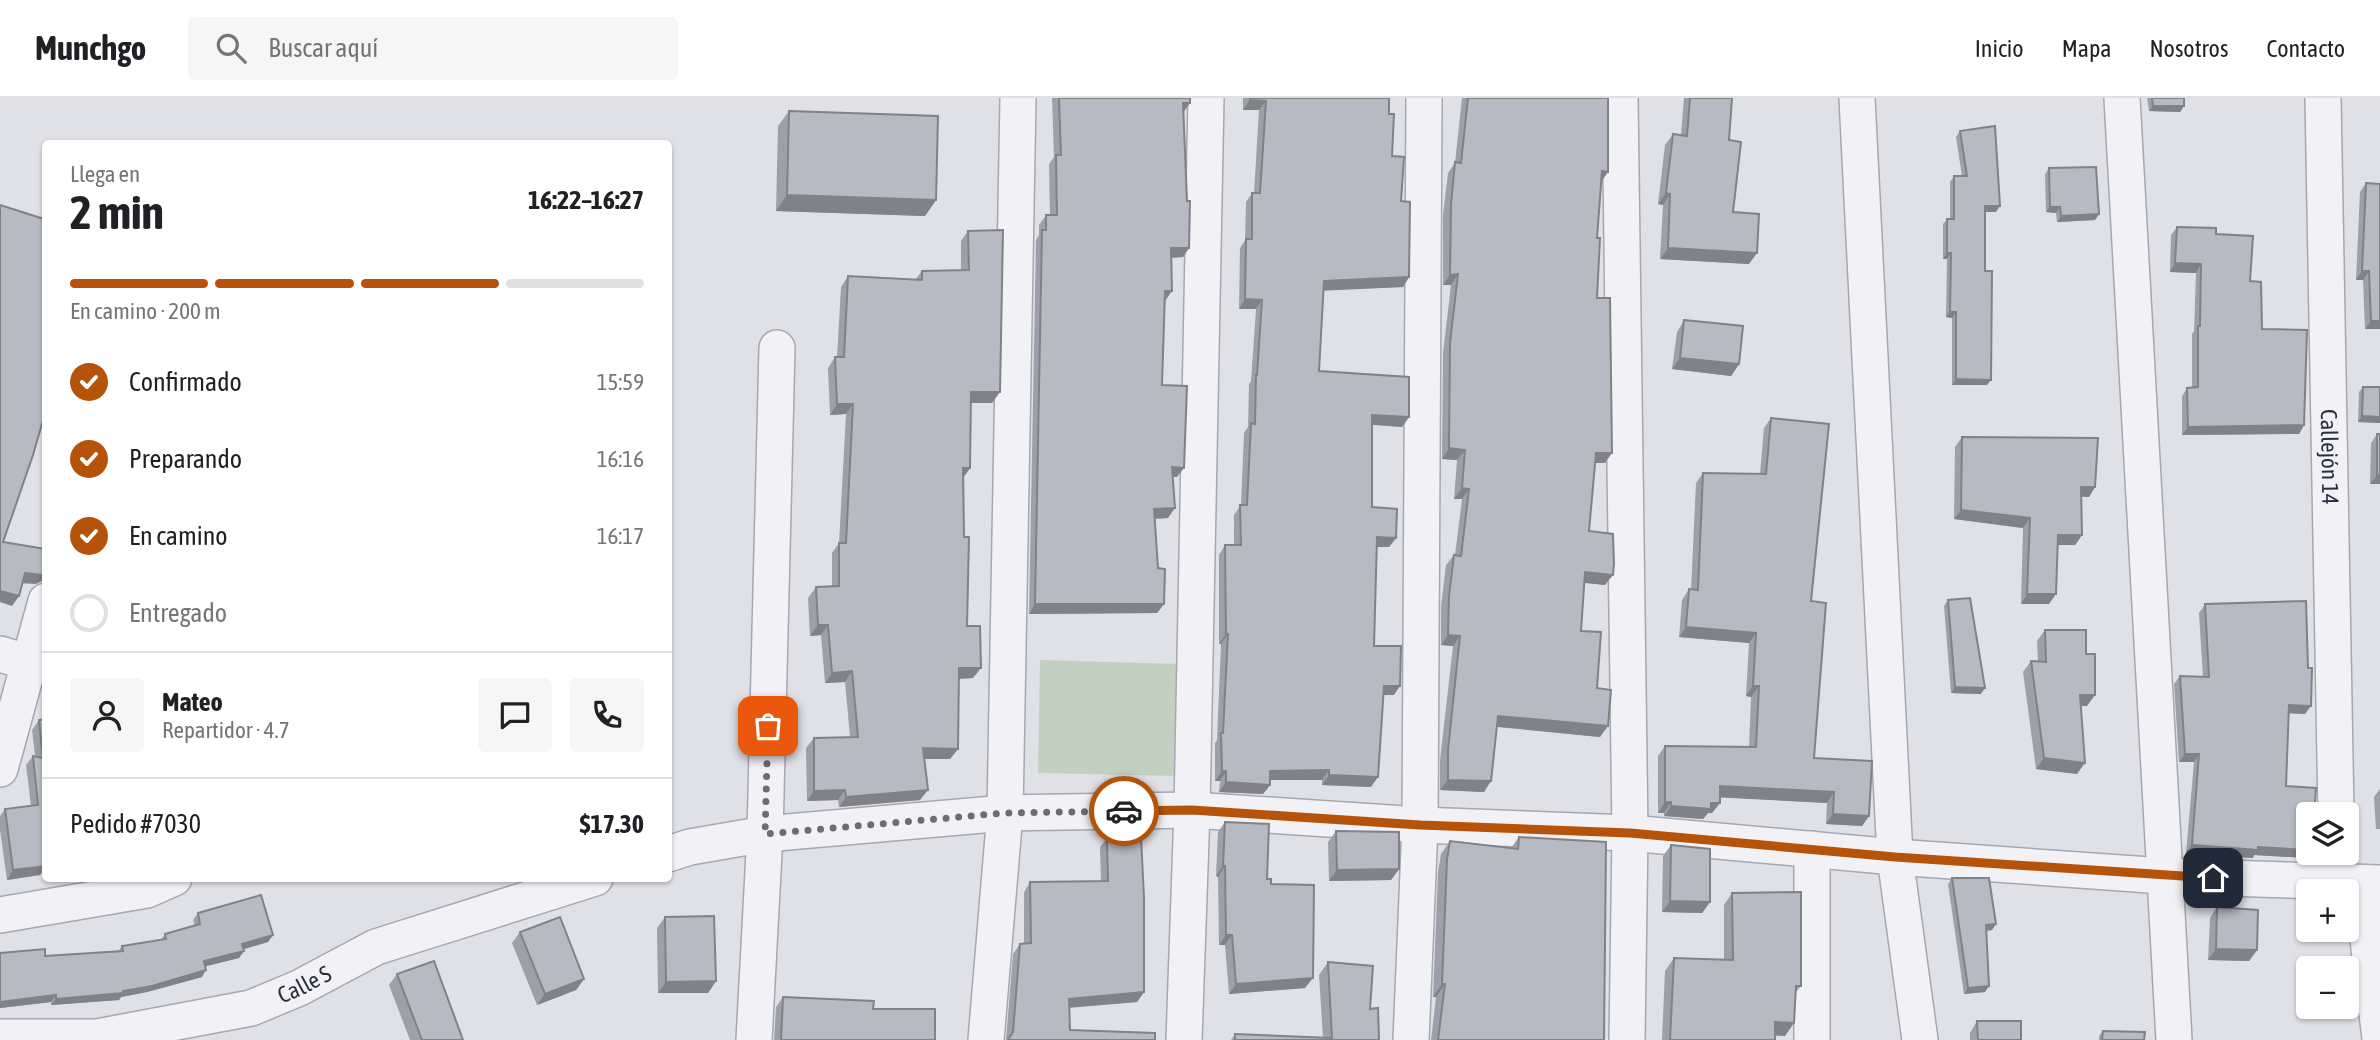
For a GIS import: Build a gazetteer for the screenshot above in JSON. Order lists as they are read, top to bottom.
{
  "streets": {
    "street": ["Callejón 14", "Calle S"]
  },
  "page": {
    "header": "Munchgo",
    "search": "Buscar aquí",
    "nav": [
      "Inicio",
      "Mapa",
      "Nosotros",
      "Contacto"
    ],
    "heading": ["2 min", "Llega en", "16:22–16:27"],
    "panel": [
      "Mateo",
      "Repartidor · 4.7",
      "Pedido #7030",
      "$17.30"
    ],
    "bar": "En camino · 200 m",
    "list": [
      ["Confirmado", "15:59"],
      ["Preparando", "16:16"],
      ["En camino", "16:17"],
      "Entregado"
    ],
    "map_buttons": ["+", "−"]
  }
}
